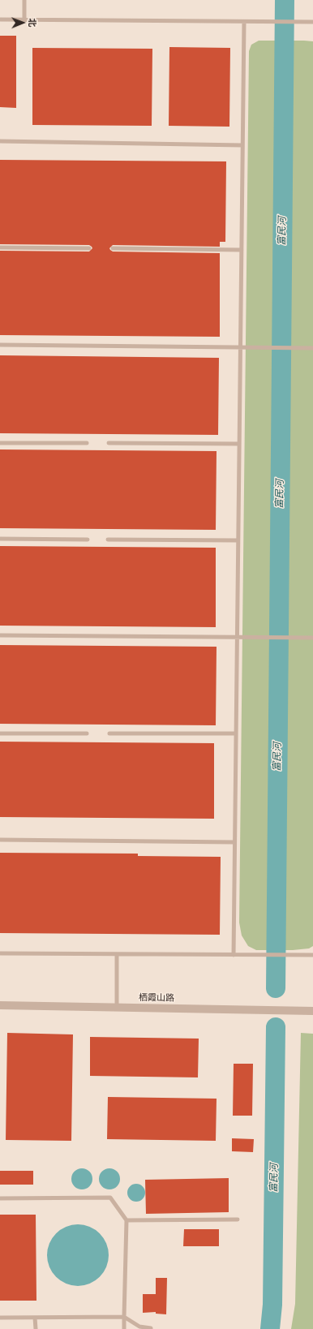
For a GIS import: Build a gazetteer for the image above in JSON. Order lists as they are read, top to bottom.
{
  "streets": {
    "street": ["栖霞山路"]
  },
  "water": ["富民河"],
  "north": "right"
}
